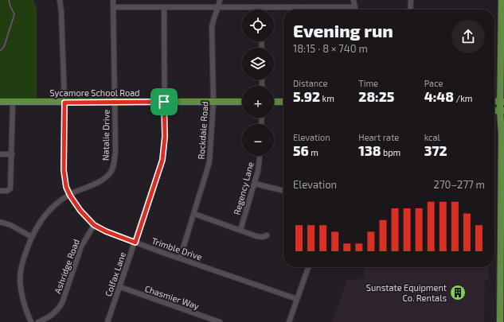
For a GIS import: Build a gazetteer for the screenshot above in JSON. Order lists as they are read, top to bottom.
{
  "streets": {
    "main road": ["Sycamore School Road"],
    "street": [
      "Rockdale Road",
      "Natalie Drive",
      "Regency Lane",
      "Trimble Drive",
      "Ashridge Road",
      "Colfax Lane",
      "Chasmier Way"
    ]
  },
  "crossings": [
    ["Sycamore School Road", "Rockdale Road"],
    ["Sycamore School Road", "Natalie Drive"],
    ["Sycamore School Road", "Trimble Drive"],
    ["Sycamore School Road", "Colfax Lane"],
    ["Rockdale Road", "Trimble Drive"],
    ["Natalie Drive", "Trimble Drive"],
    ["Trimble Drive", "Ashridge Road"],
    ["Trimble Drive", "Colfax Lane"],
    ["Colfax Lane", "Chasmier Way"]
  ],
  "places": {
    "building": ["Sunstate Equipment Co. Rentals"]
  },
  "page": {
    "map_buttons": ["+", "−"],
    "heading": ["Evening run", "18:15 · 8 × 740 m"],
    "stats": [
      ["Distance", "5.92 km"],
      ["Time", "28:25"],
      ["Pace", "4:48 /km"],
      ["Elevation", "56 m"],
      ["Heart rate", "138 bpm"],
      ["kcal", "372"]
    ],
    "chart": ["Elevation", "270–277 m"]
  }
}
